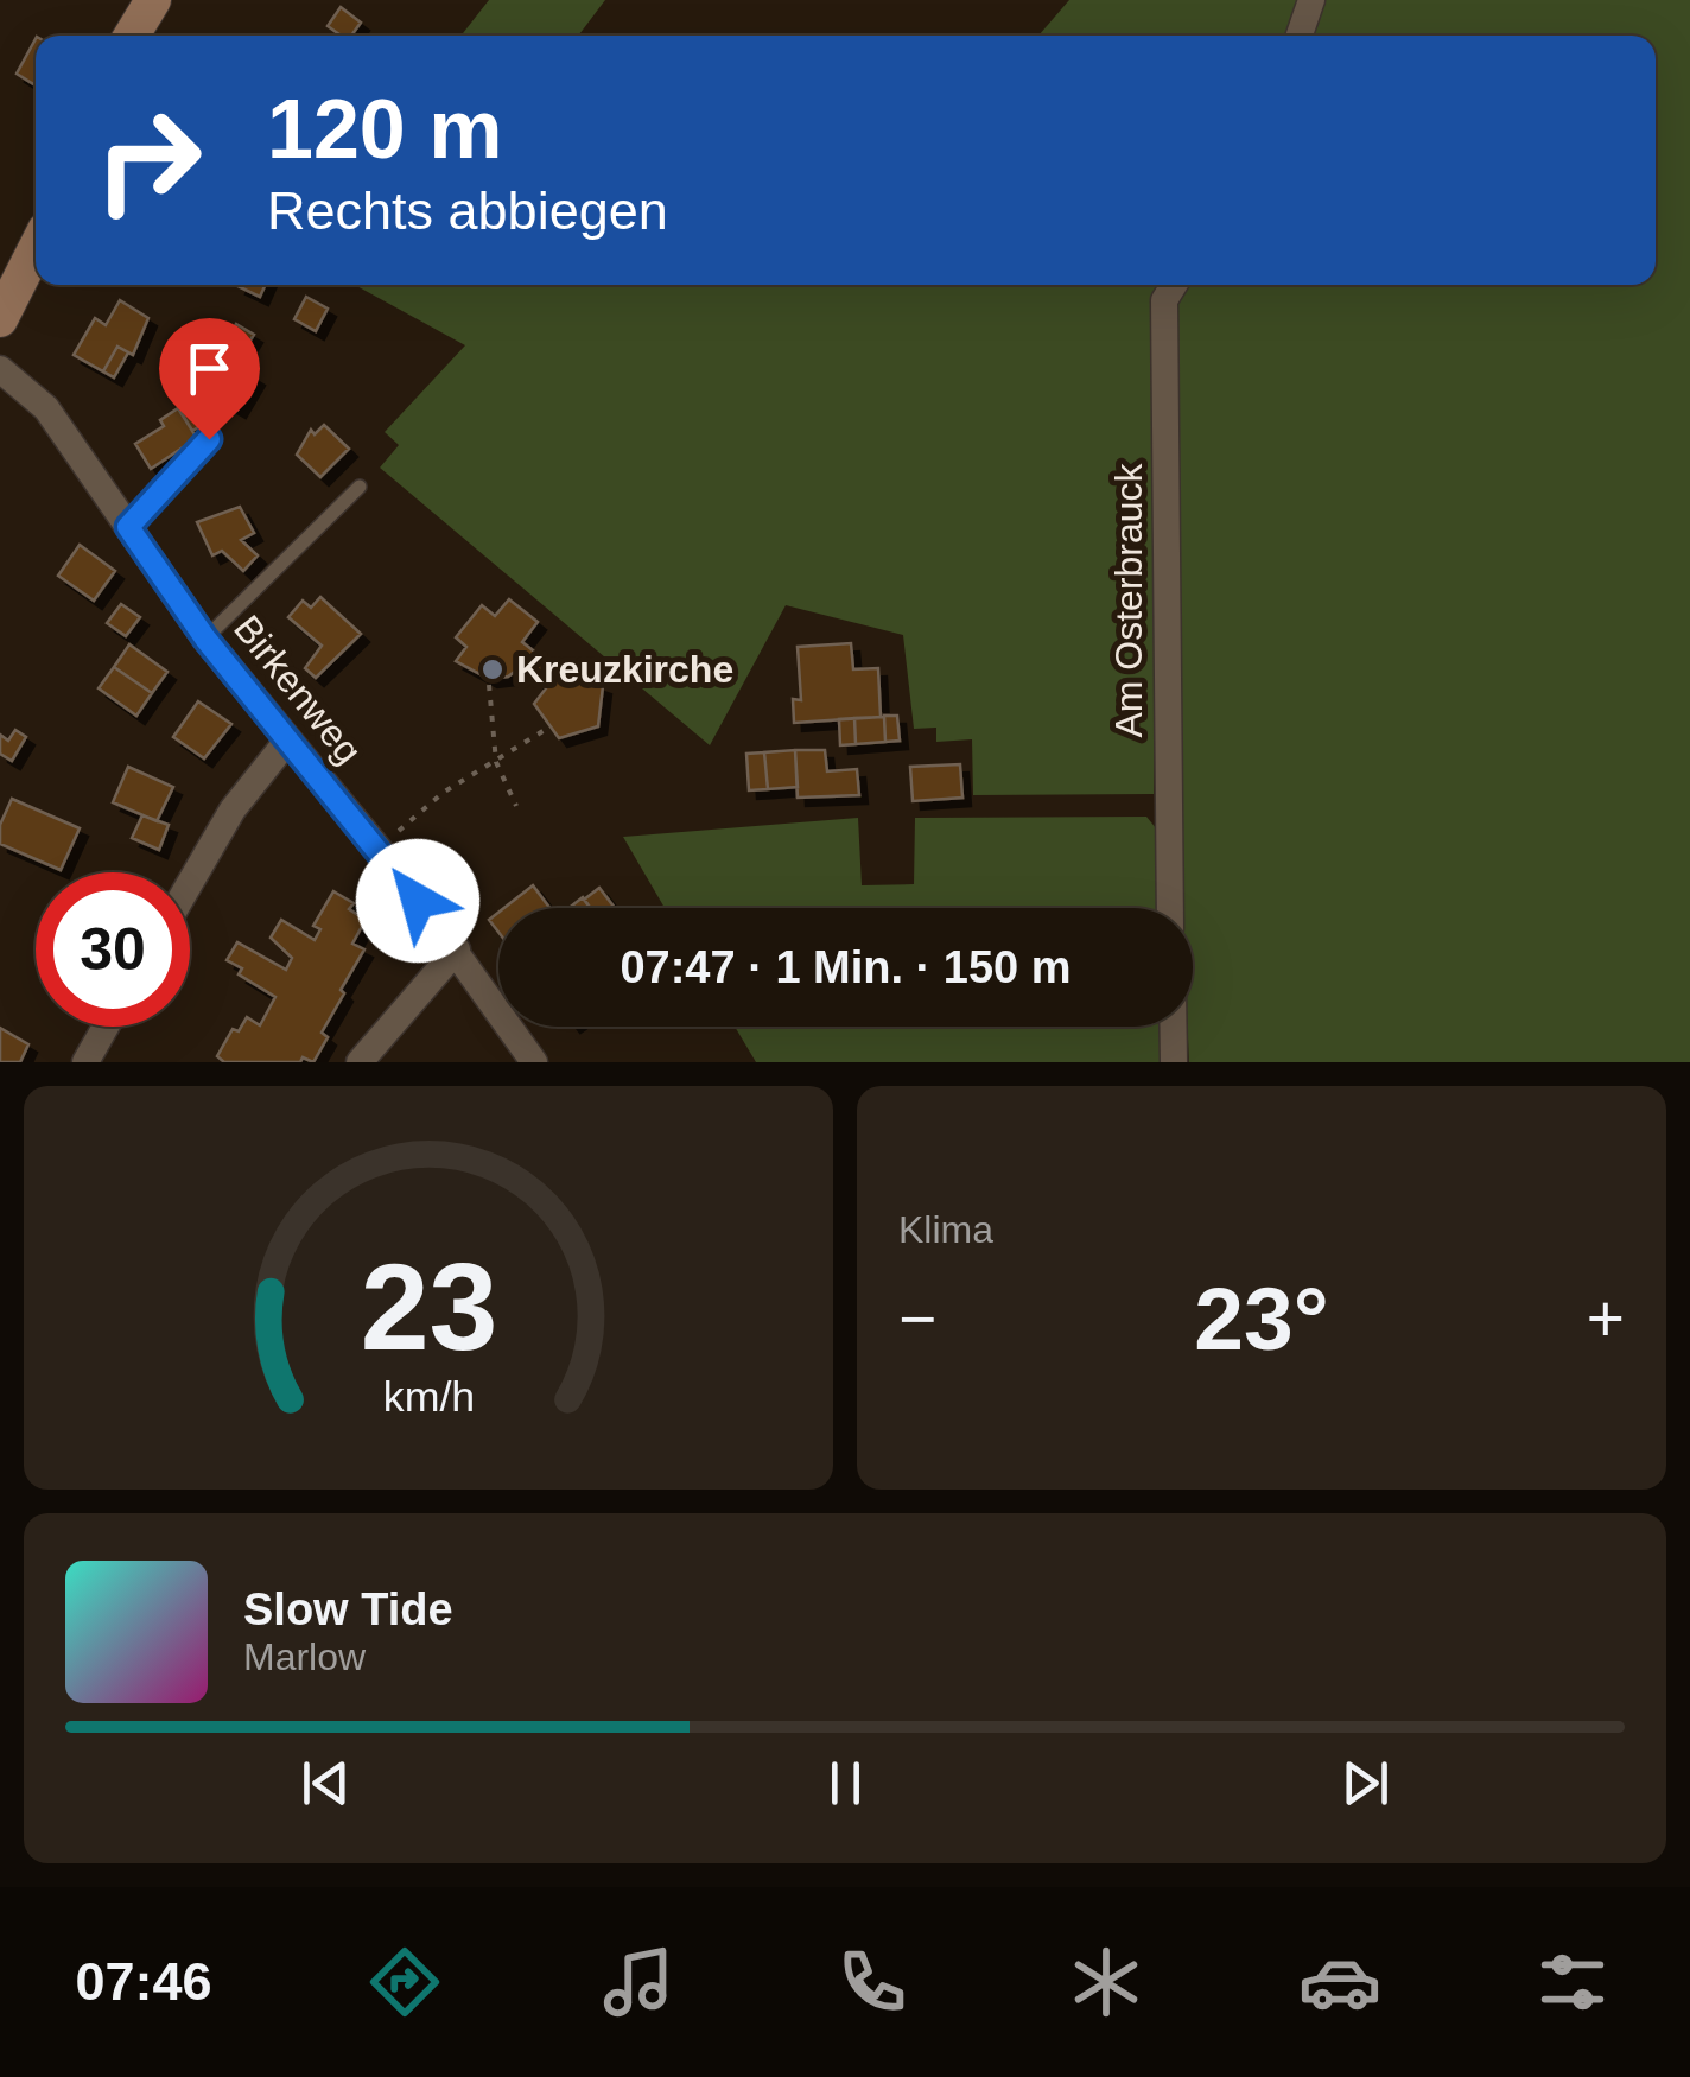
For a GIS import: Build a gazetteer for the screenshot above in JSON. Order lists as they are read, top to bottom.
{
  "streets": {
    "street": ["Am Osterbrauck", "Birkenweg"]
  },
  "places": ["Kreuzkirche"],
  "page": {
    "turn": ["120 m", "Rechts abbiegen"],
    "limit": "30",
    "trip": "07:47 · 1 Min. · 150 m",
    "tile": "Klima",
    "heat": ["−", "23°", "+"],
    "song": ["Slow Tide", "Marlow"],
    "tabs": "07:46",
    "gauge": ["23", "km/h"]
  }
}
